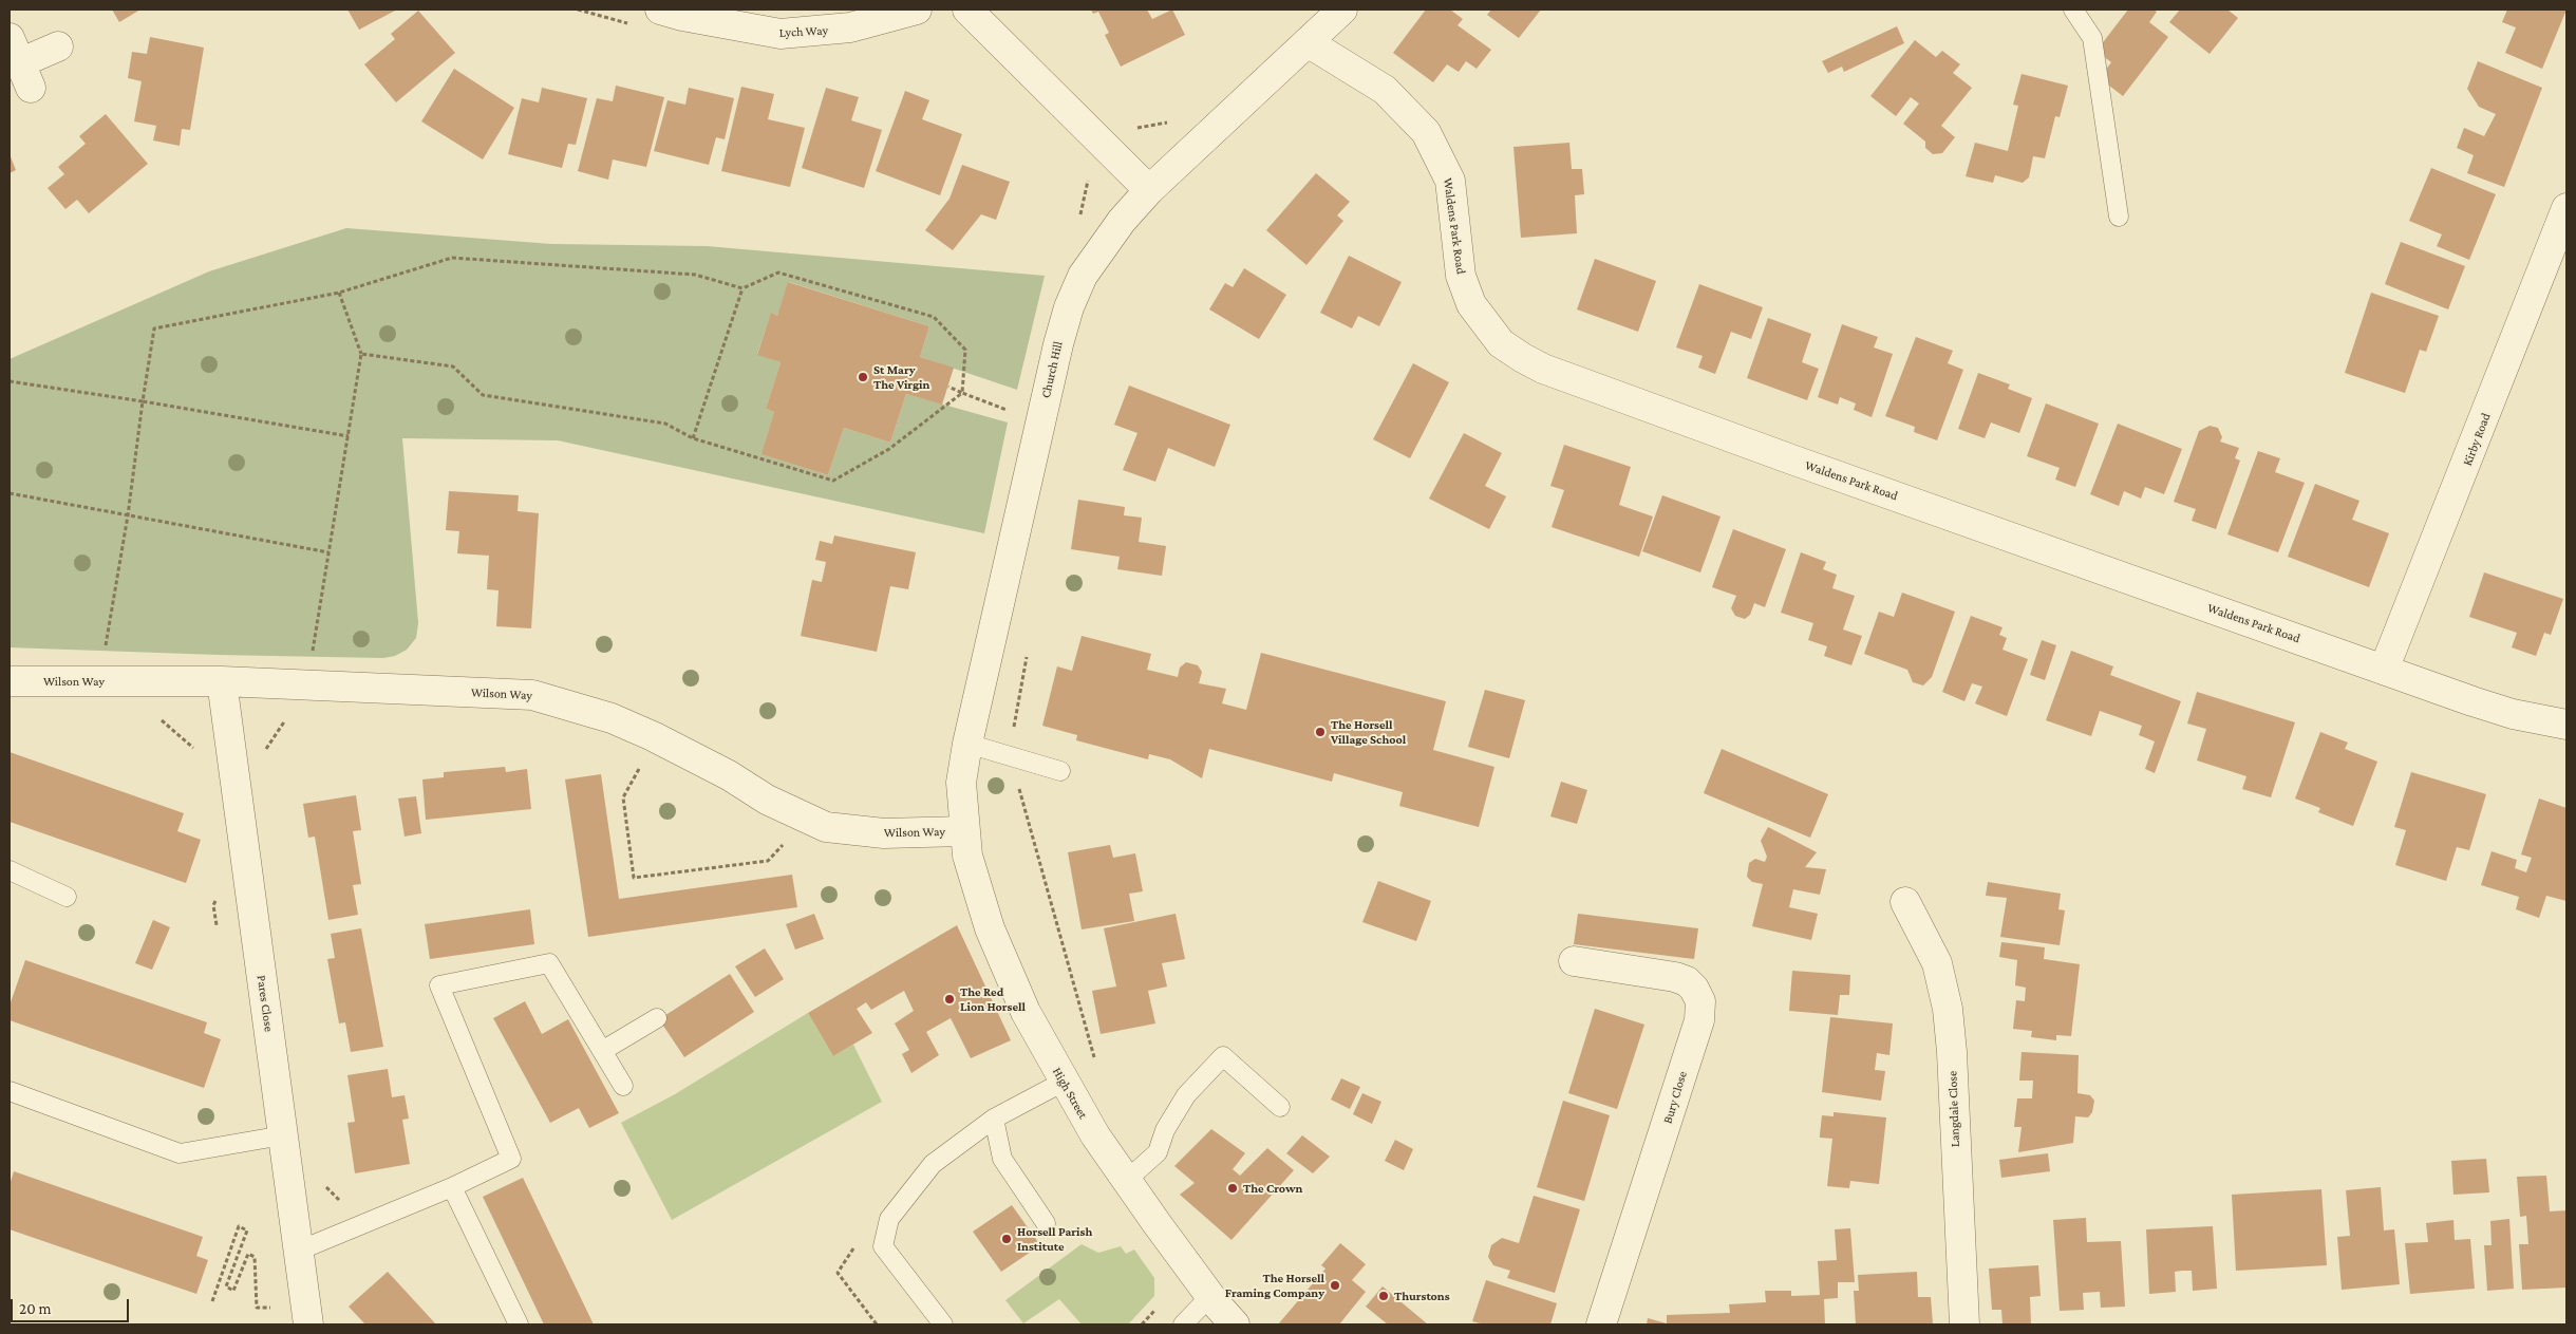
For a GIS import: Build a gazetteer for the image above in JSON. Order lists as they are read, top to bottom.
{
  "streets": {
    "street": [
      "Lych Way",
      "Waldens Park Road",
      "Church Hill",
      "Kirby Road",
      "Wilson Way",
      "Pares Close",
      "High Street",
      "Bury Close",
      "Langdale Close"
    ]
  },
  "crossings": [
    ["Waldens Park Road", "Church Hill"],
    ["Waldens Park Road", "Kirby Road"],
    ["Church Hill", "Wilson Way"],
    ["Church Hill", "High Street"],
    ["Wilson Way", "Pares Close"],
    ["Wilson Way", "High Street"]
  ],
  "places": [
    "St Mary The Virgin",
    "The Horsell Village School",
    "The Red Lion Horsell",
    "The Crown",
    "Horsell Parish Institute",
    "The Horsell Framing Company",
    "Thurstons"
  ],
  "scale_bar": "20 m"
}
